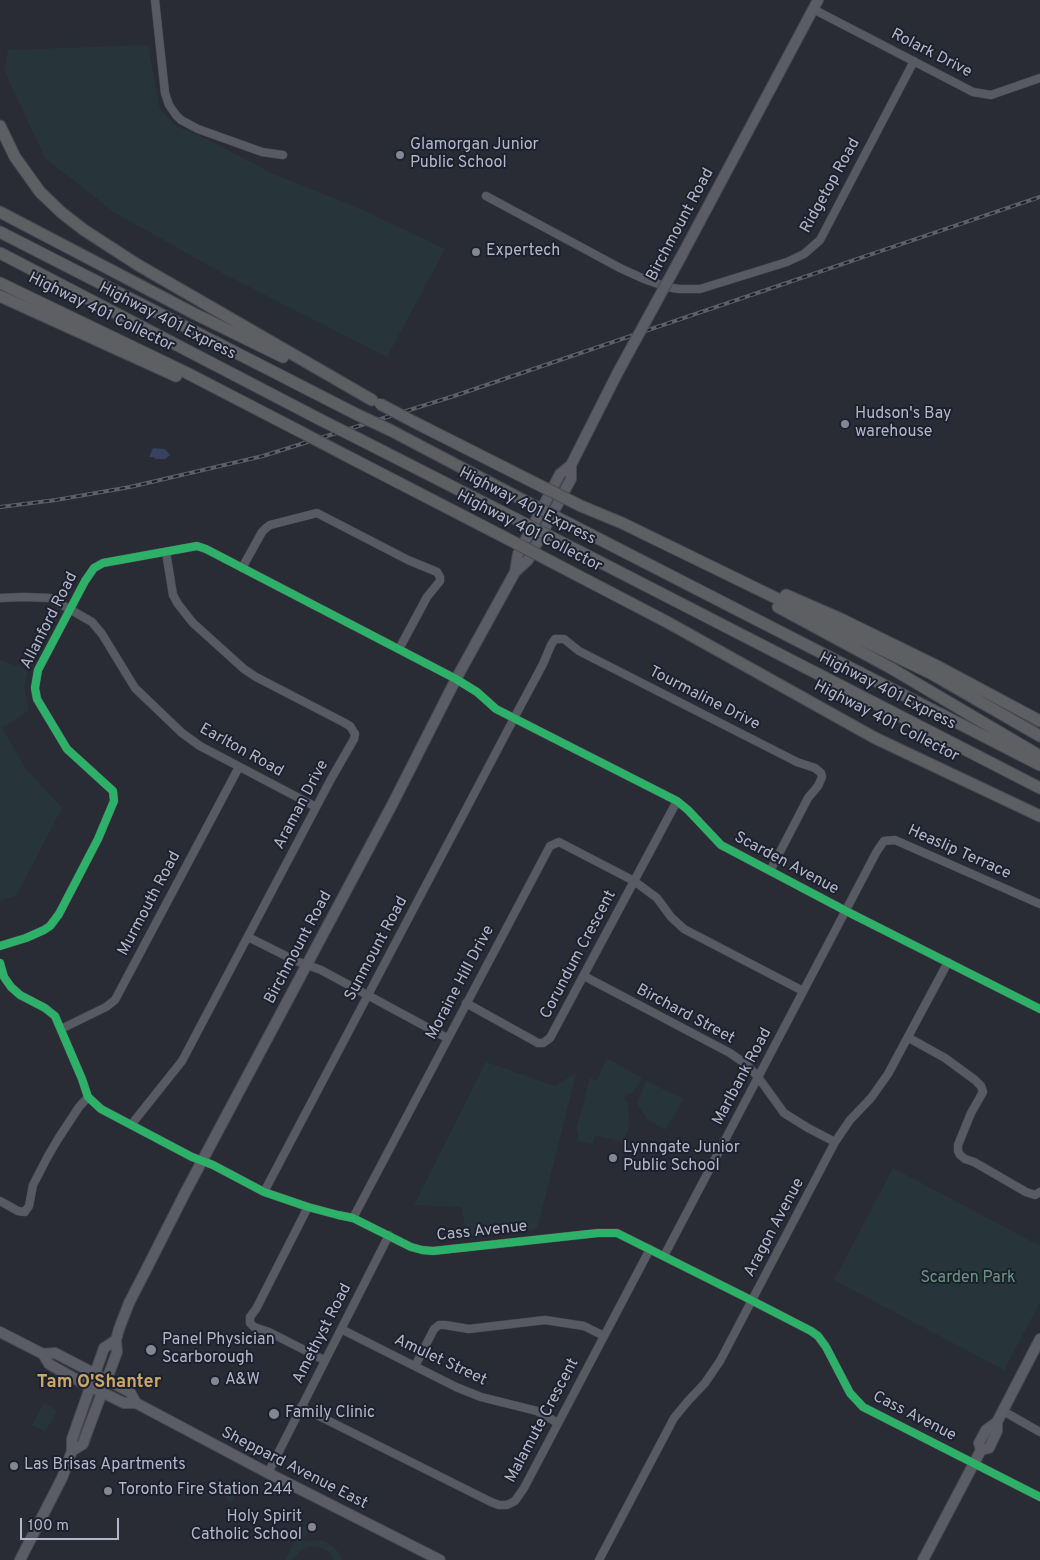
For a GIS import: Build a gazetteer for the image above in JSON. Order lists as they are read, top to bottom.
{
  "streets": {
    "highway": ["Highway 401 Collector", "Highway 401 Express"],
    "main road": ["Birchmount Road", "Sheppard Avenue East"],
    "street": [
      "Rolark Drive",
      "Ridgetop Road",
      "Allanford Road",
      "Tourmaline Drive",
      "Earlton Road",
      "Araman Drive",
      "Heaslip Terrace",
      "Scarden Avenue",
      "Murmouth Road",
      "Sunmount Road",
      "Corundum Crescent",
      "Moraine Hill Drive",
      "Birchard Street",
      "Marlbank Road",
      "Aragon Avenue",
      "Cass Avenue",
      "Amethyst Road",
      "Amulet Street",
      "Malamute Crescent"
    ]
  },
  "crossings": [
    ["Rolark Drive", "Ridgetop Road"],
    ["Rolark Drive", "Birchmount Road"],
    ["Birchmount Road", "Allanford Road"],
    ["Birchmount Road", "Scarden Avenue"],
    ["Birchmount Road", "Cass Avenue"],
    ["Birchmount Road", "Sheppard Avenue East"],
    ["Allanford Road", "Earlton Road"],
    ["Allanford Road", "Araman Drive"],
    ["Allanford Road", "Scarden Avenue"],
    ["Tourmaline Drive", "Scarden Avenue"],
    ["Tourmaline Drive", "Sunmount Road"],
    ["Earlton Road", "Araman Drive"],
    ["Earlton Road", "Murmouth Road"],
    ["Araman Drive", "Cass Avenue"],
    ["Heaslip Terrace", "Scarden Avenue"],
    ["Heaslip Terrace", "Marlbank Road"],
    ["Scarden Avenue", "Sunmount Road"],
    ["Scarden Avenue", "Corundum Crescent"],
    ["Scarden Avenue", "Marlbank Road"],
    ["Scarden Avenue", "Aragon Avenue"],
    ["Sunmount Road", "Cass Avenue"],
    ["Corundum Crescent", "Moraine Hill Drive"],
    ["Corundum Crescent", "Birchard Street"],
    ["Moraine Hill Drive", "Cass Avenue"],
    ["Birchard Street", "Marlbank Road"],
    ["Birchard Street", "Aragon Avenue"],
    ["Marlbank Road", "Cass Avenue"],
    ["Aragon Avenue", "Cass Avenue"],
    ["Cass Avenue", "Amethyst Road"],
    ["Cass Avenue", "Malamute Crescent"],
    ["Amethyst Road", "Amulet Street"],
    ["Amethyst Road", "Malamute Crescent"],
    ["Amethyst Road", "Sheppard Avenue East"],
    ["Amulet Street", "Malamute Crescent"]
  ],
  "districts": ["Tam O'Shanter"],
  "parks": ["Scarden Park"],
  "places": [
    "Glamorgan Junior Public School",
    "Expertech",
    "Hudson's Bay warehouse",
    "Lynngate Junior Public School",
    "Panel Physician Scarborough",
    "A&W",
    "Family Clinic",
    "Las Brisas Apartments",
    "Toronto Fire Station 244",
    "Holy Spirit Catholic School"
  ],
  "scale_bar": "100 m"
}
